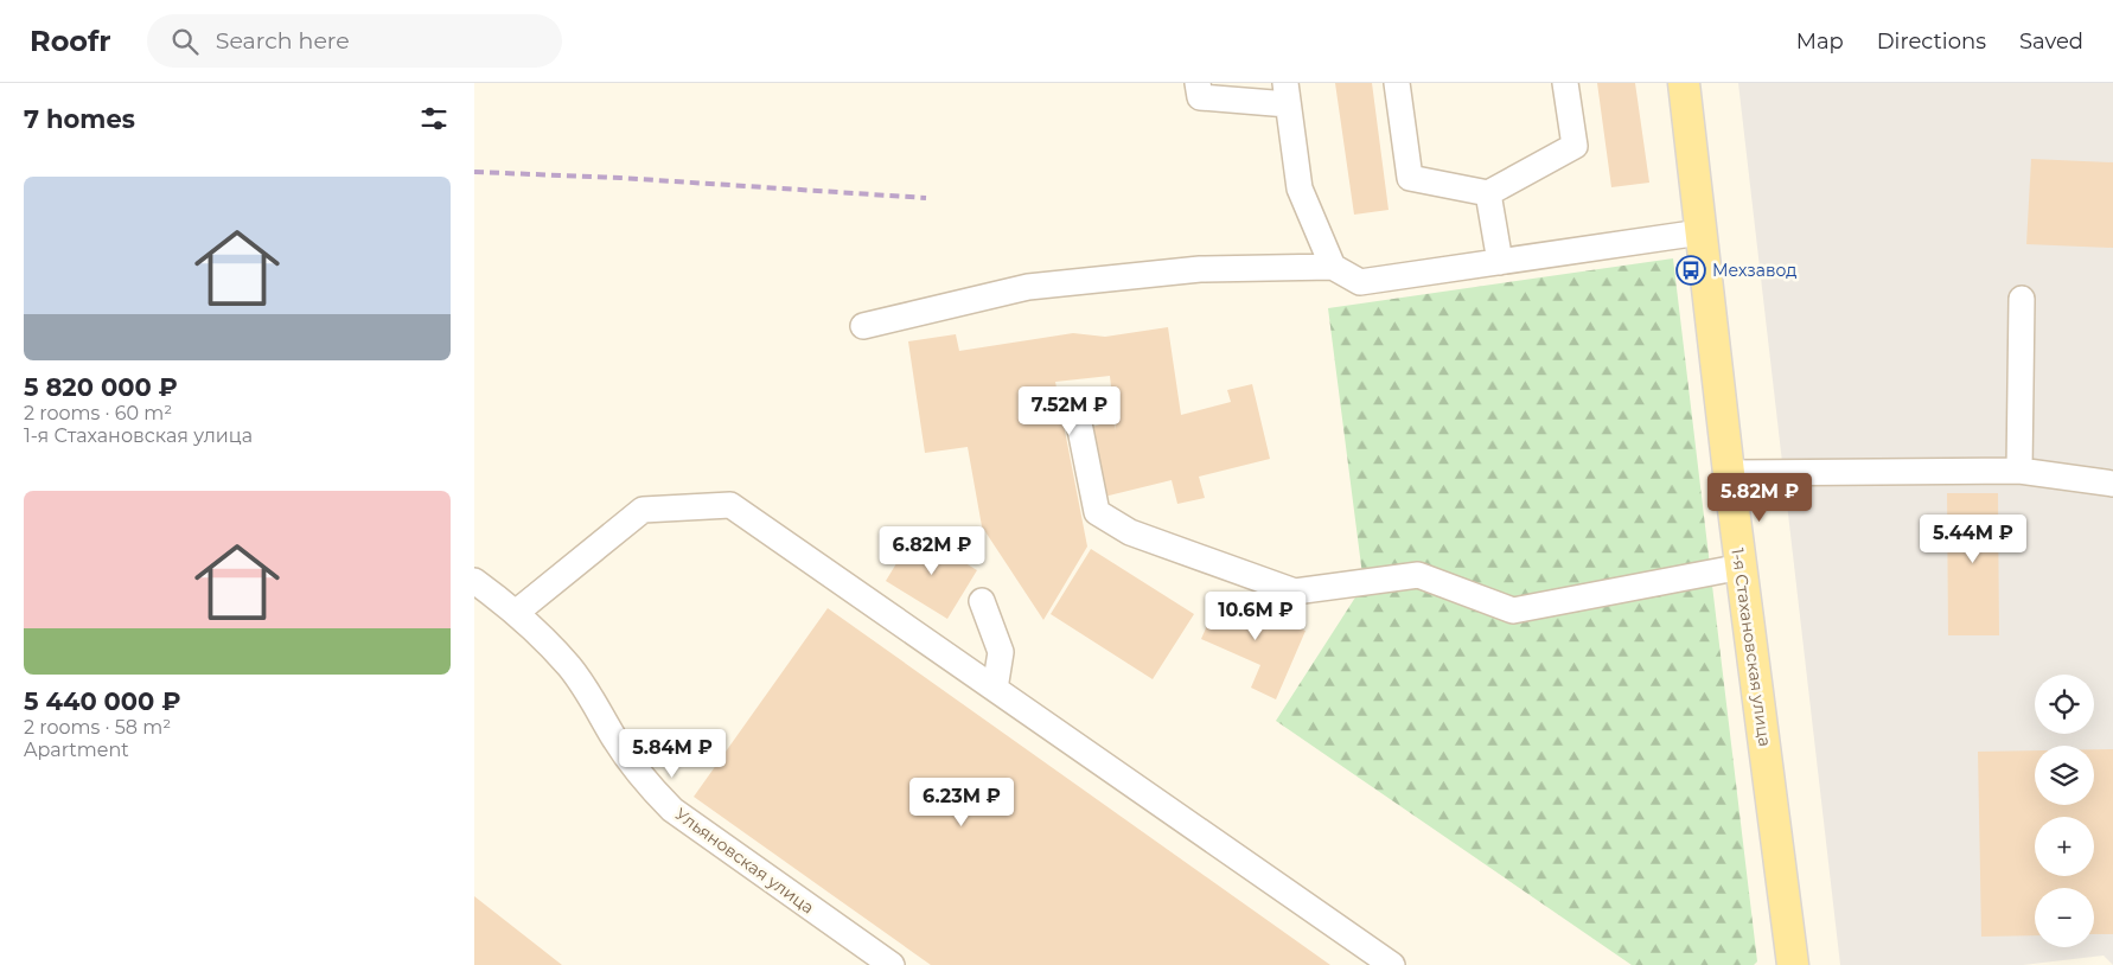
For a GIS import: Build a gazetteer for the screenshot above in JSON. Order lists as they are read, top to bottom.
{
  "streets": {
    "main road": ["1-я Стахановская улица"],
    "street": ["Ульяновская улица"]
  },
  "places": {
    "bus stop": ["Мехзавод"]
  },
  "page": {
    "header": "Roofr",
    "search": "Search here",
    "nav": ["Map", "Directions", "Saved"],
    "heading": "7 homes",
    "list": [
      {
        "name": "5 820 000 ₽",
        "note": "2 rooms · 60 m² · 1-я Стахановская улица"
      },
      {
        "name": "5 440 000 ₽",
        "note": "2 rooms · 58 m² · Apartment"
      }
    ],
    "price": [
      "7.52M ₽",
      "5.82M ₽",
      "5.44M ₽",
      "6.82M ₽",
      "10.6M ₽",
      "5.84M ₽",
      "6.23M ₽"
    ],
    "map_buttons": ["+", "−"]
  }
}
